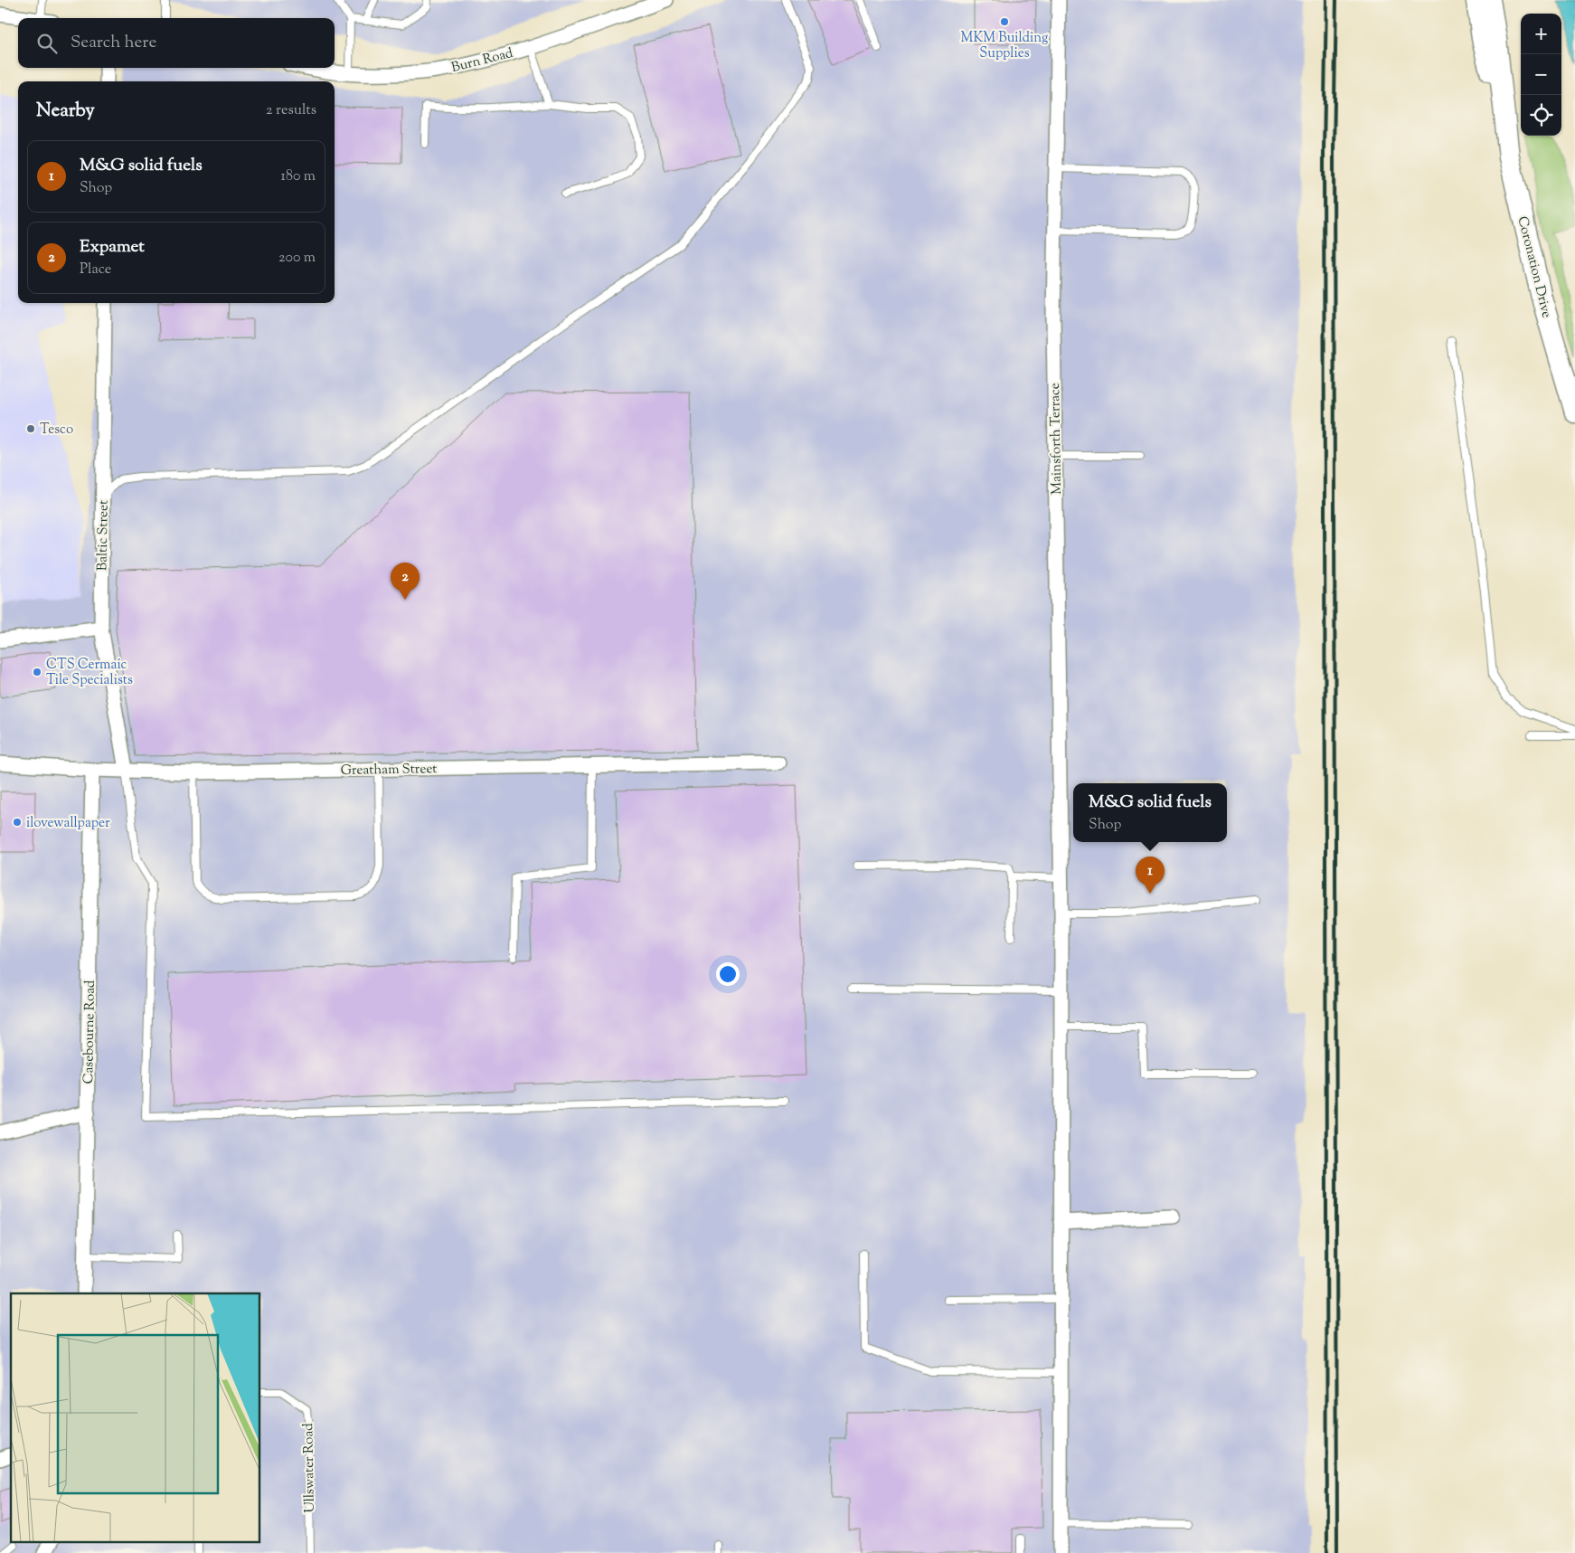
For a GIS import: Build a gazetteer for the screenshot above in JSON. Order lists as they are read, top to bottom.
{
  "streets": {
    "main road": ["Coronation Drive"],
    "street": [
      "Burn Road",
      "Mainsforth Terrace",
      "Baltic Street",
      "Greatham Street",
      "Casebourne Road"
    ],
    "lane": ["Ullswater Road"]
  },
  "crossings": [
    ["Baltic Street", "Greatham Street"],
    ["Greatham Street", "Casebourne Road"]
  ],
  "places": [
    "MKM Building Supplies",
    "Tesco",
    "CTS Cermaic Tile Specialists",
    "ilovewallpaper"
  ],
  "page": {
    "map_buttons": ["+", "−"],
    "search": "Search here",
    "heading": ["Nearby", "2 results"],
    "list": [
      {
        "mark": "1",
        "name": "M&G solid fuels",
        "note": "Shop",
        "value": "180 m"
      },
      {
        "mark": "2",
        "name": "Expamet",
        "note": "Place",
        "value": "200 m"
      }
    ],
    "pins": ["2", "1"],
    "popup": ["M&G solid fuels", "Shop"]
  }
}
